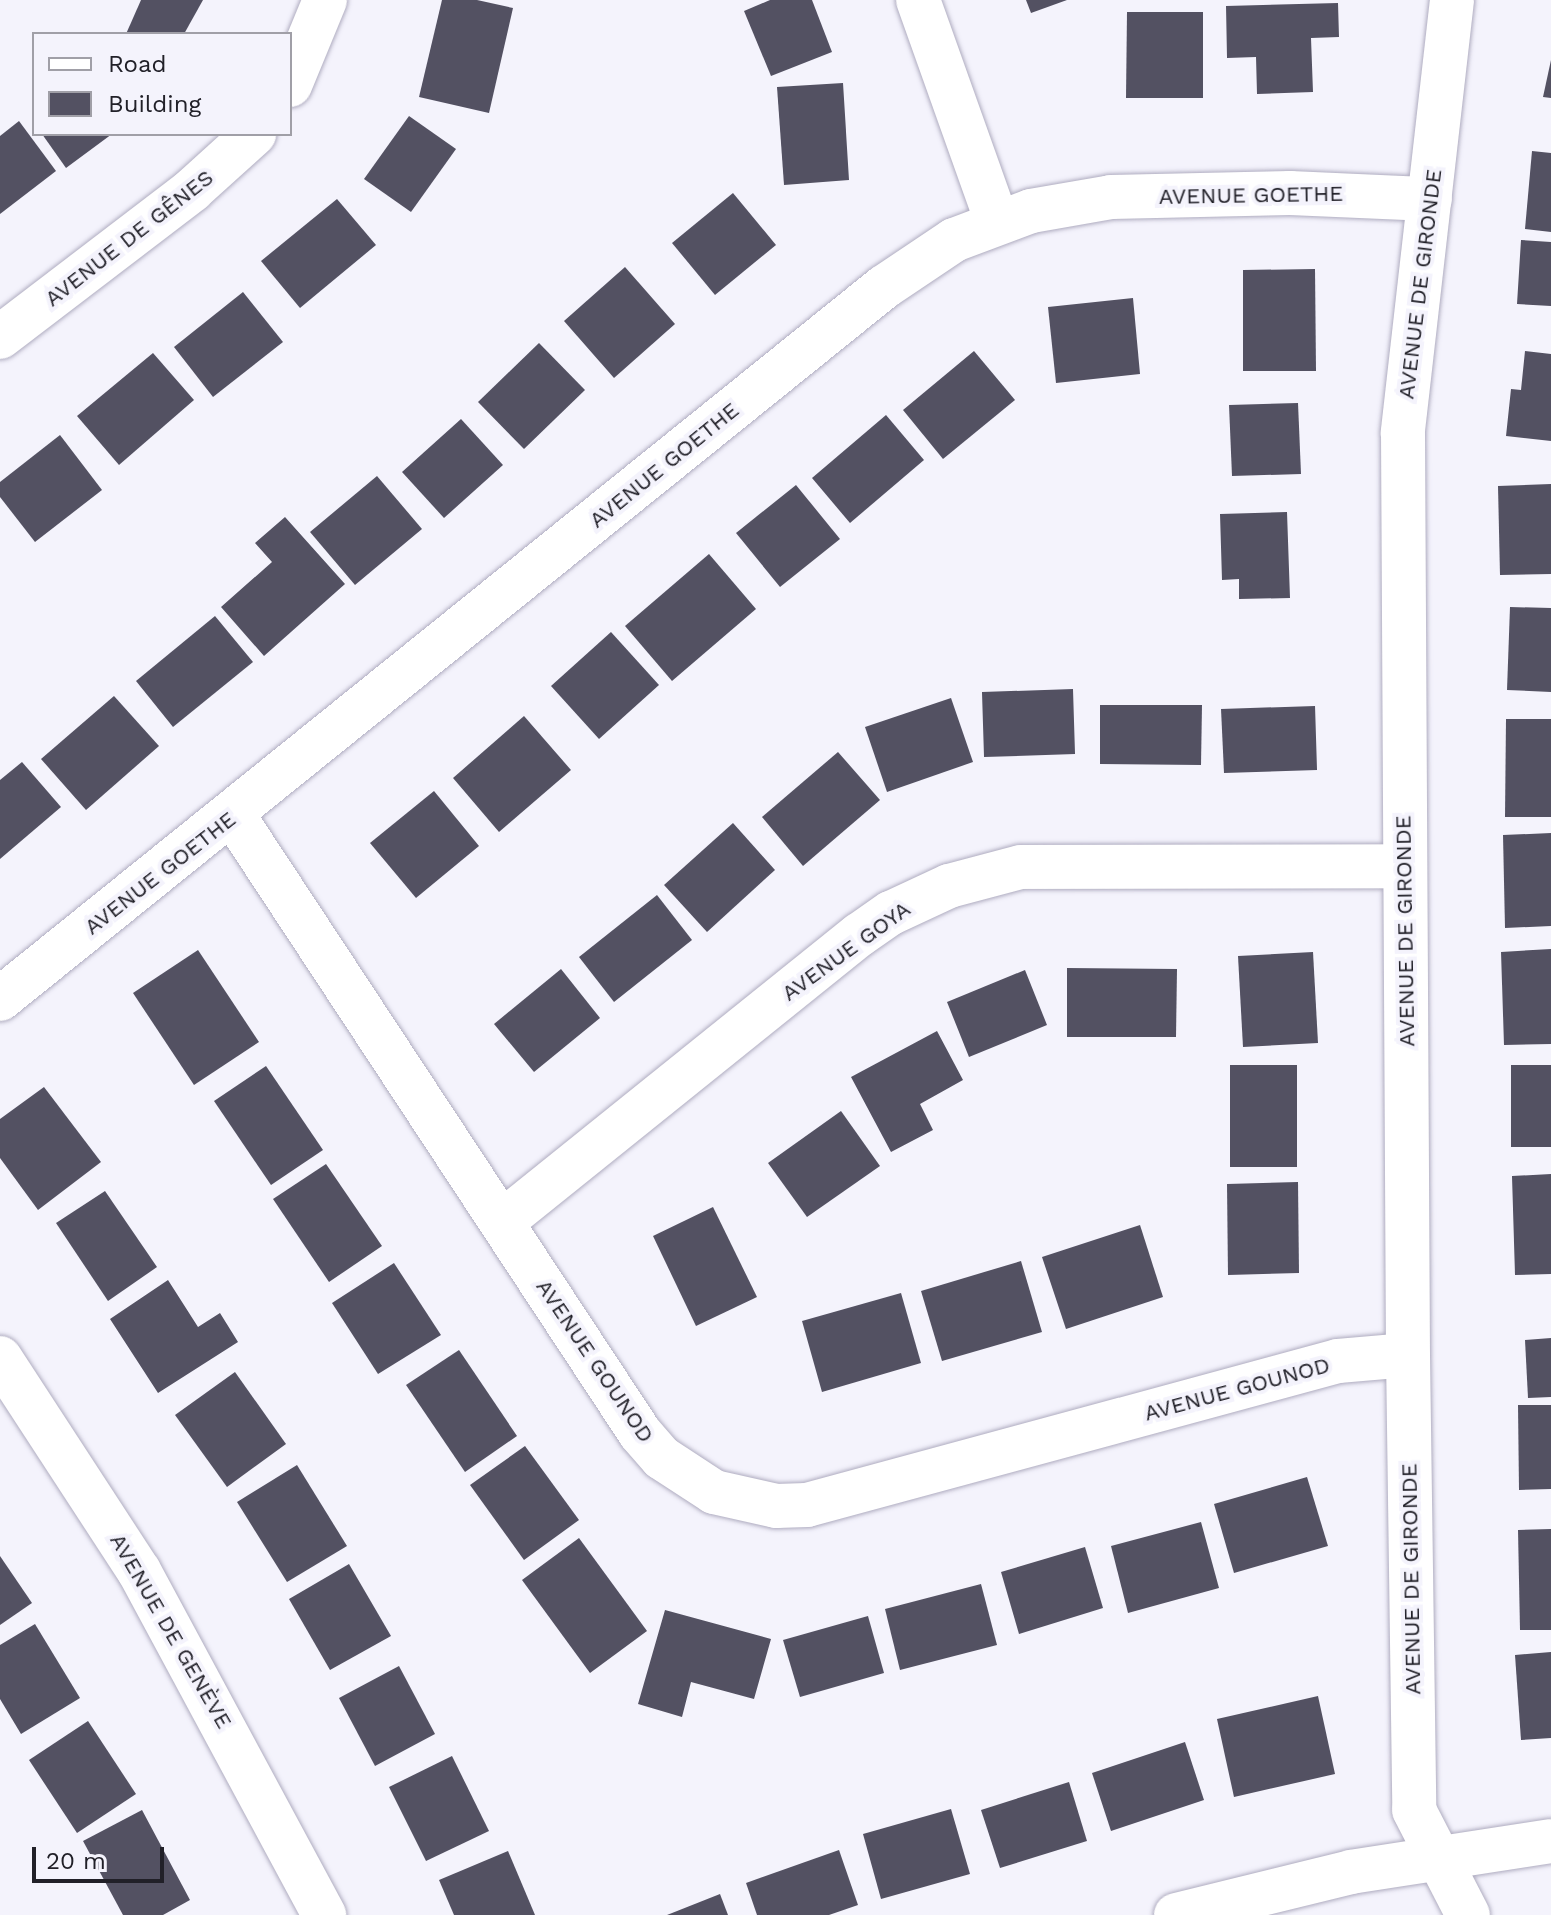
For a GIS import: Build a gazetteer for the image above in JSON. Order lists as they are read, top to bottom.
{
  "streets": {
    "street": [
      "AVENUE GOETHE",
      "AVENUE DE GÊNES",
      "AVENUE DE GIRONDE",
      "AVENUE GOYA",
      "AVENUE GOUNOD",
      "AVENUE DE GENÈVE"
    ]
  },
  "crossings": [
    ["AVENUE GOETHE", "AVENUE DE GIRONDE"],
    ["AVENUE GOETHE", "AVENUE GOUNOD"],
    ["AVENUE DE GIRONDE", "AVENUE GOYA"],
    ["AVENUE DE GIRONDE", "AVENUE GOUNOD"],
    ["AVENUE GOYA", "AVENUE GOUNOD"]
  ],
  "legend": ["Road", "Building"],
  "scale_bar": "20 m"
}
